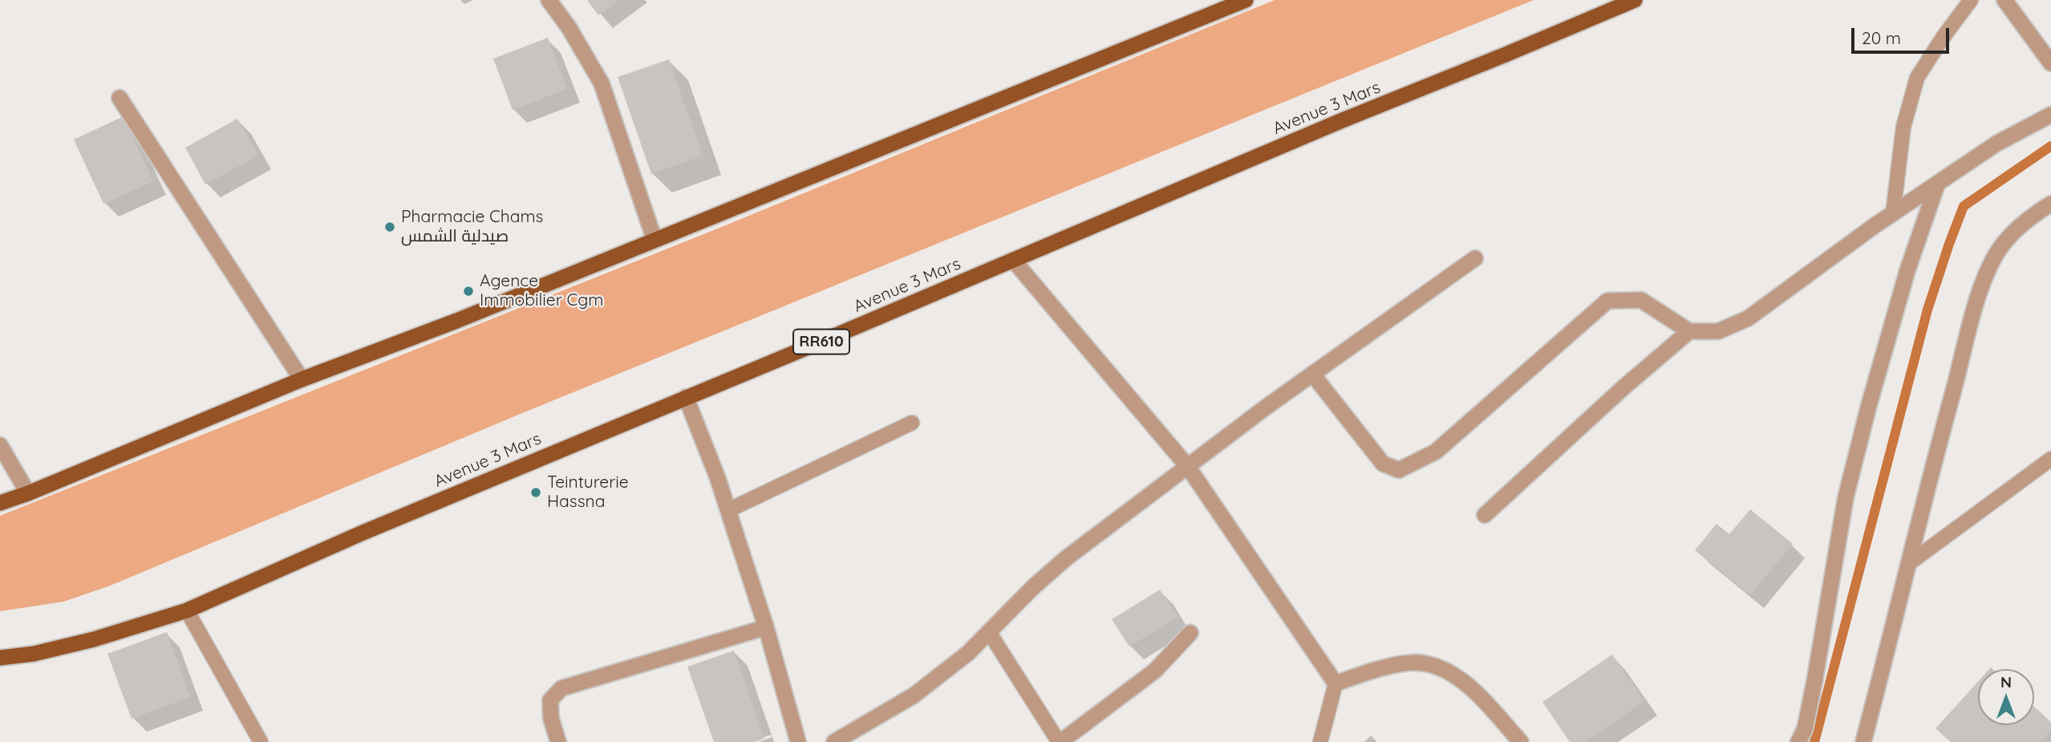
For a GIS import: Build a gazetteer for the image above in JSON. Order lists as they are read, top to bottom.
{
  "streets": {
    "main road": ["Avenue 3 Mars", "RR610"]
  },
  "places": ["Pharmacie Chams صيدلية الشمس", "Agence Immobilier Cgm", "Teinturerie Hassna"],
  "scale_bar": "20 m",
  "north": "top"
}
